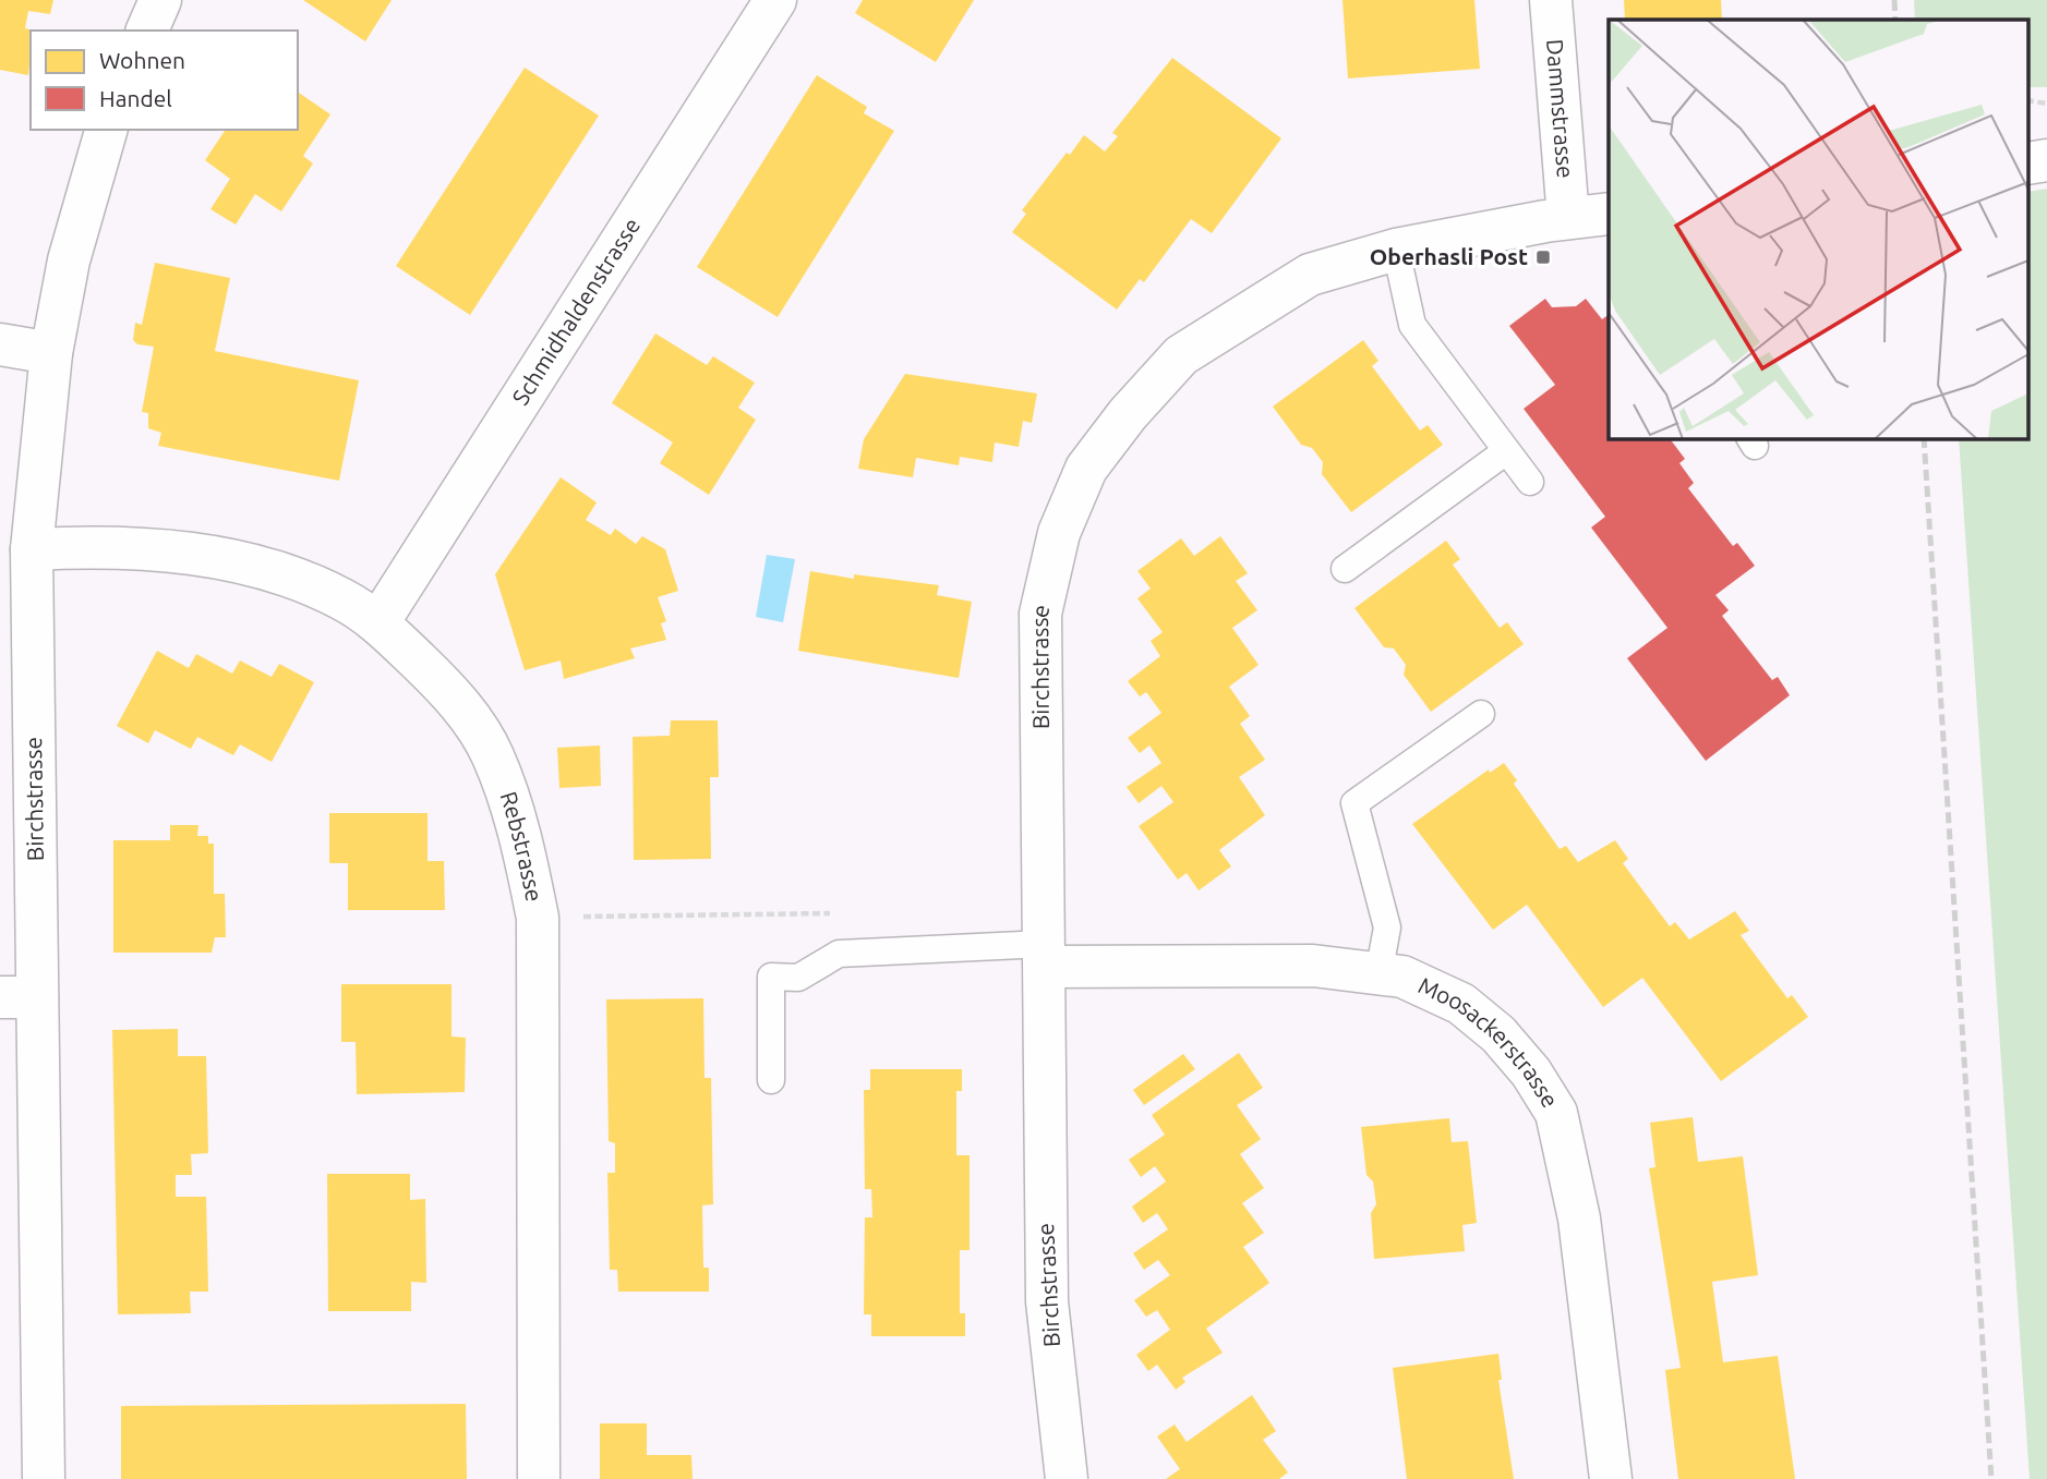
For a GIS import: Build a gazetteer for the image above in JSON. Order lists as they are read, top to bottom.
{
  "streets": {
    "street": [
      "Dammstrasse",
      "Schmidhaldenstrasse",
      "Birchstrasse",
      "Rebstrasse",
      "Moosackerstrasse"
    ]
  },
  "crossings": [
    ["Dammstrasse", "Birchstrasse"],
    ["Schmidhaldenstrasse", "Rebstrasse"],
    ["Birchstrasse", "Rebstrasse"],
    ["Birchstrasse", "Moosackerstrasse"]
  ],
  "places": {
    "transit": ["Oberhasli Post"]
  },
  "legend": ["Wohnen", "Handel"]
}
